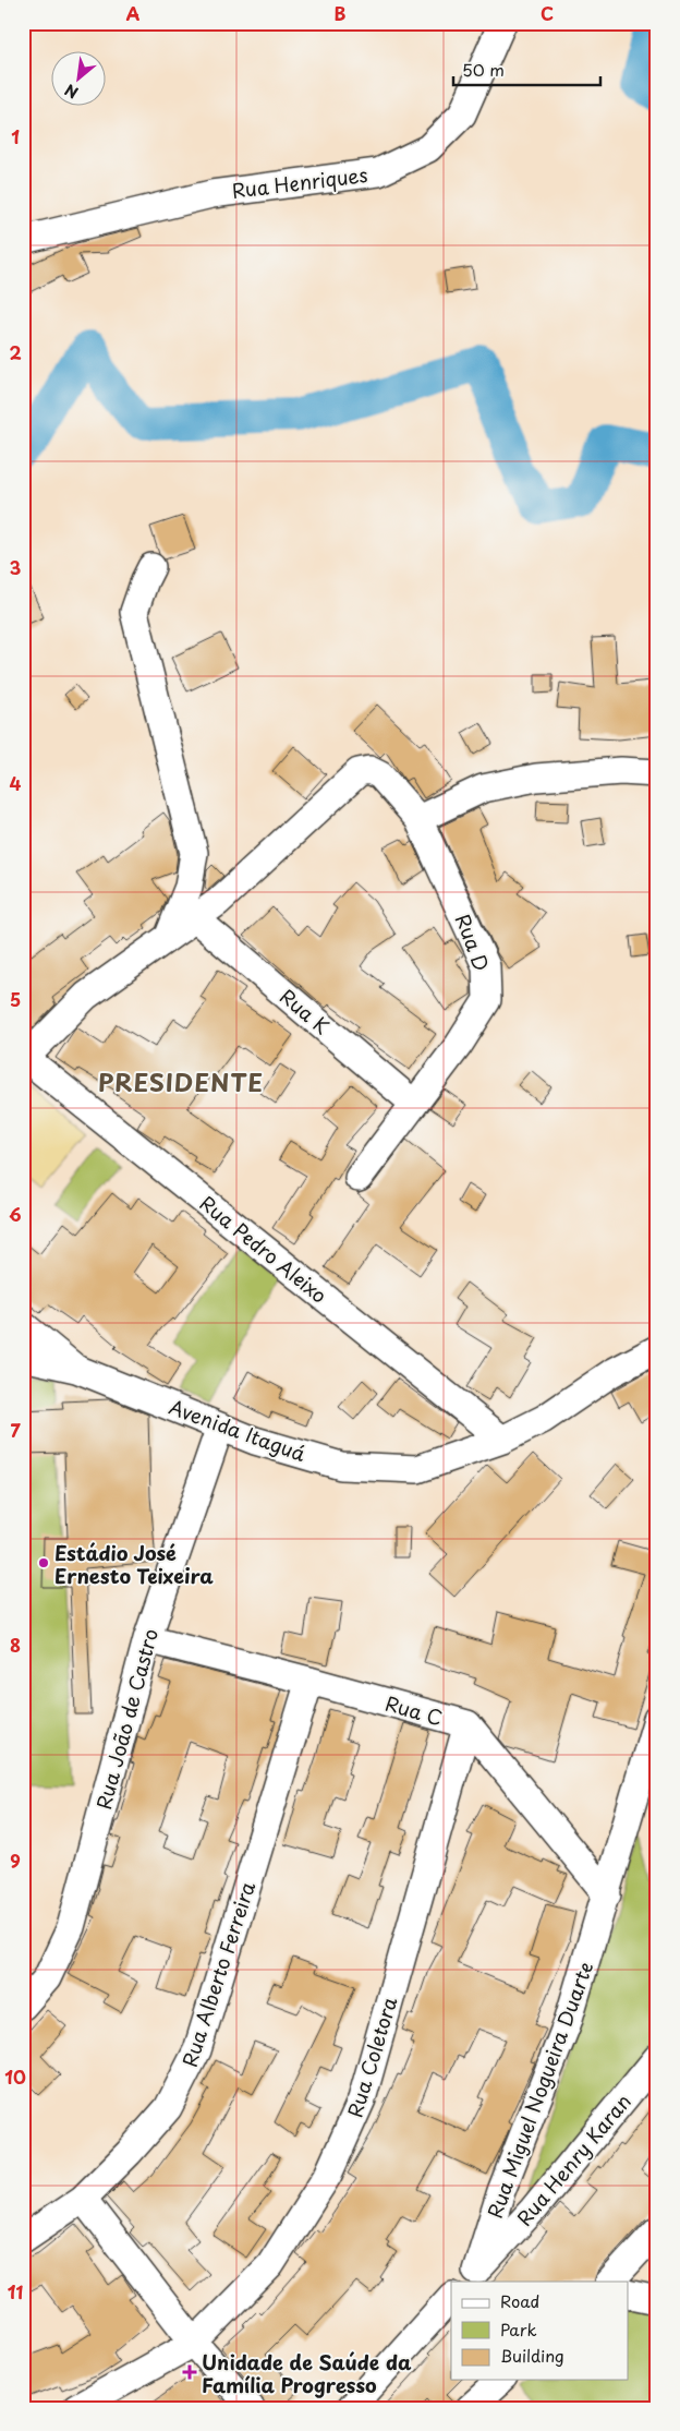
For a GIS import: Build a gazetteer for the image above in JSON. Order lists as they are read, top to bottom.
{
  "streets": {
    "street": [
      "Rua Henriques",
      "Rua D",
      "Rua K",
      "Rua Pedro Aleixo",
      "Avenida Itaguá",
      "Rua C",
      "Rua João de Castro",
      "Rua Alberto Ferreira",
      "Rua Coletora",
      "Rua Miguel Nogueira Duarte",
      "Rua Henry Karan"
    ]
  },
  "crossings": [
    ["Rua D", "Rua K"],
    ["Rua Pedro Aleixo", "Avenida Itaguá"],
    ["Avenida Itaguá", "Rua João de Castro"],
    ["Rua C", "Rua João de Castro"],
    ["Rua C", "Rua Alberto Ferreira"],
    ["Rua C", "Rua Coletora"],
    ["Rua C", "Rua Miguel Nogueira Duarte"],
    ["Rua Miguel Nogueira Duarte", "Rua Henry Karan"]
  ],
  "districts": ["PRESIDENTE"],
  "places": {
    "other": ["Estádio José Ernesto Teixeira"],
    "health": ["Unidade de Saúde da Família Progresso"]
  },
  "legend": ["Road", "Park", "Building"],
  "scale_bar": "50 m",
  "north": "bottom left",
  "grid": {
    "columns": ["A", "B", "C"],
    "rows": [
      "1",
      "2",
      "3",
      "4",
      "5",
      "6",
      "7",
      "8",
      "9",
      "10",
      "11"
    ]
  }
}
